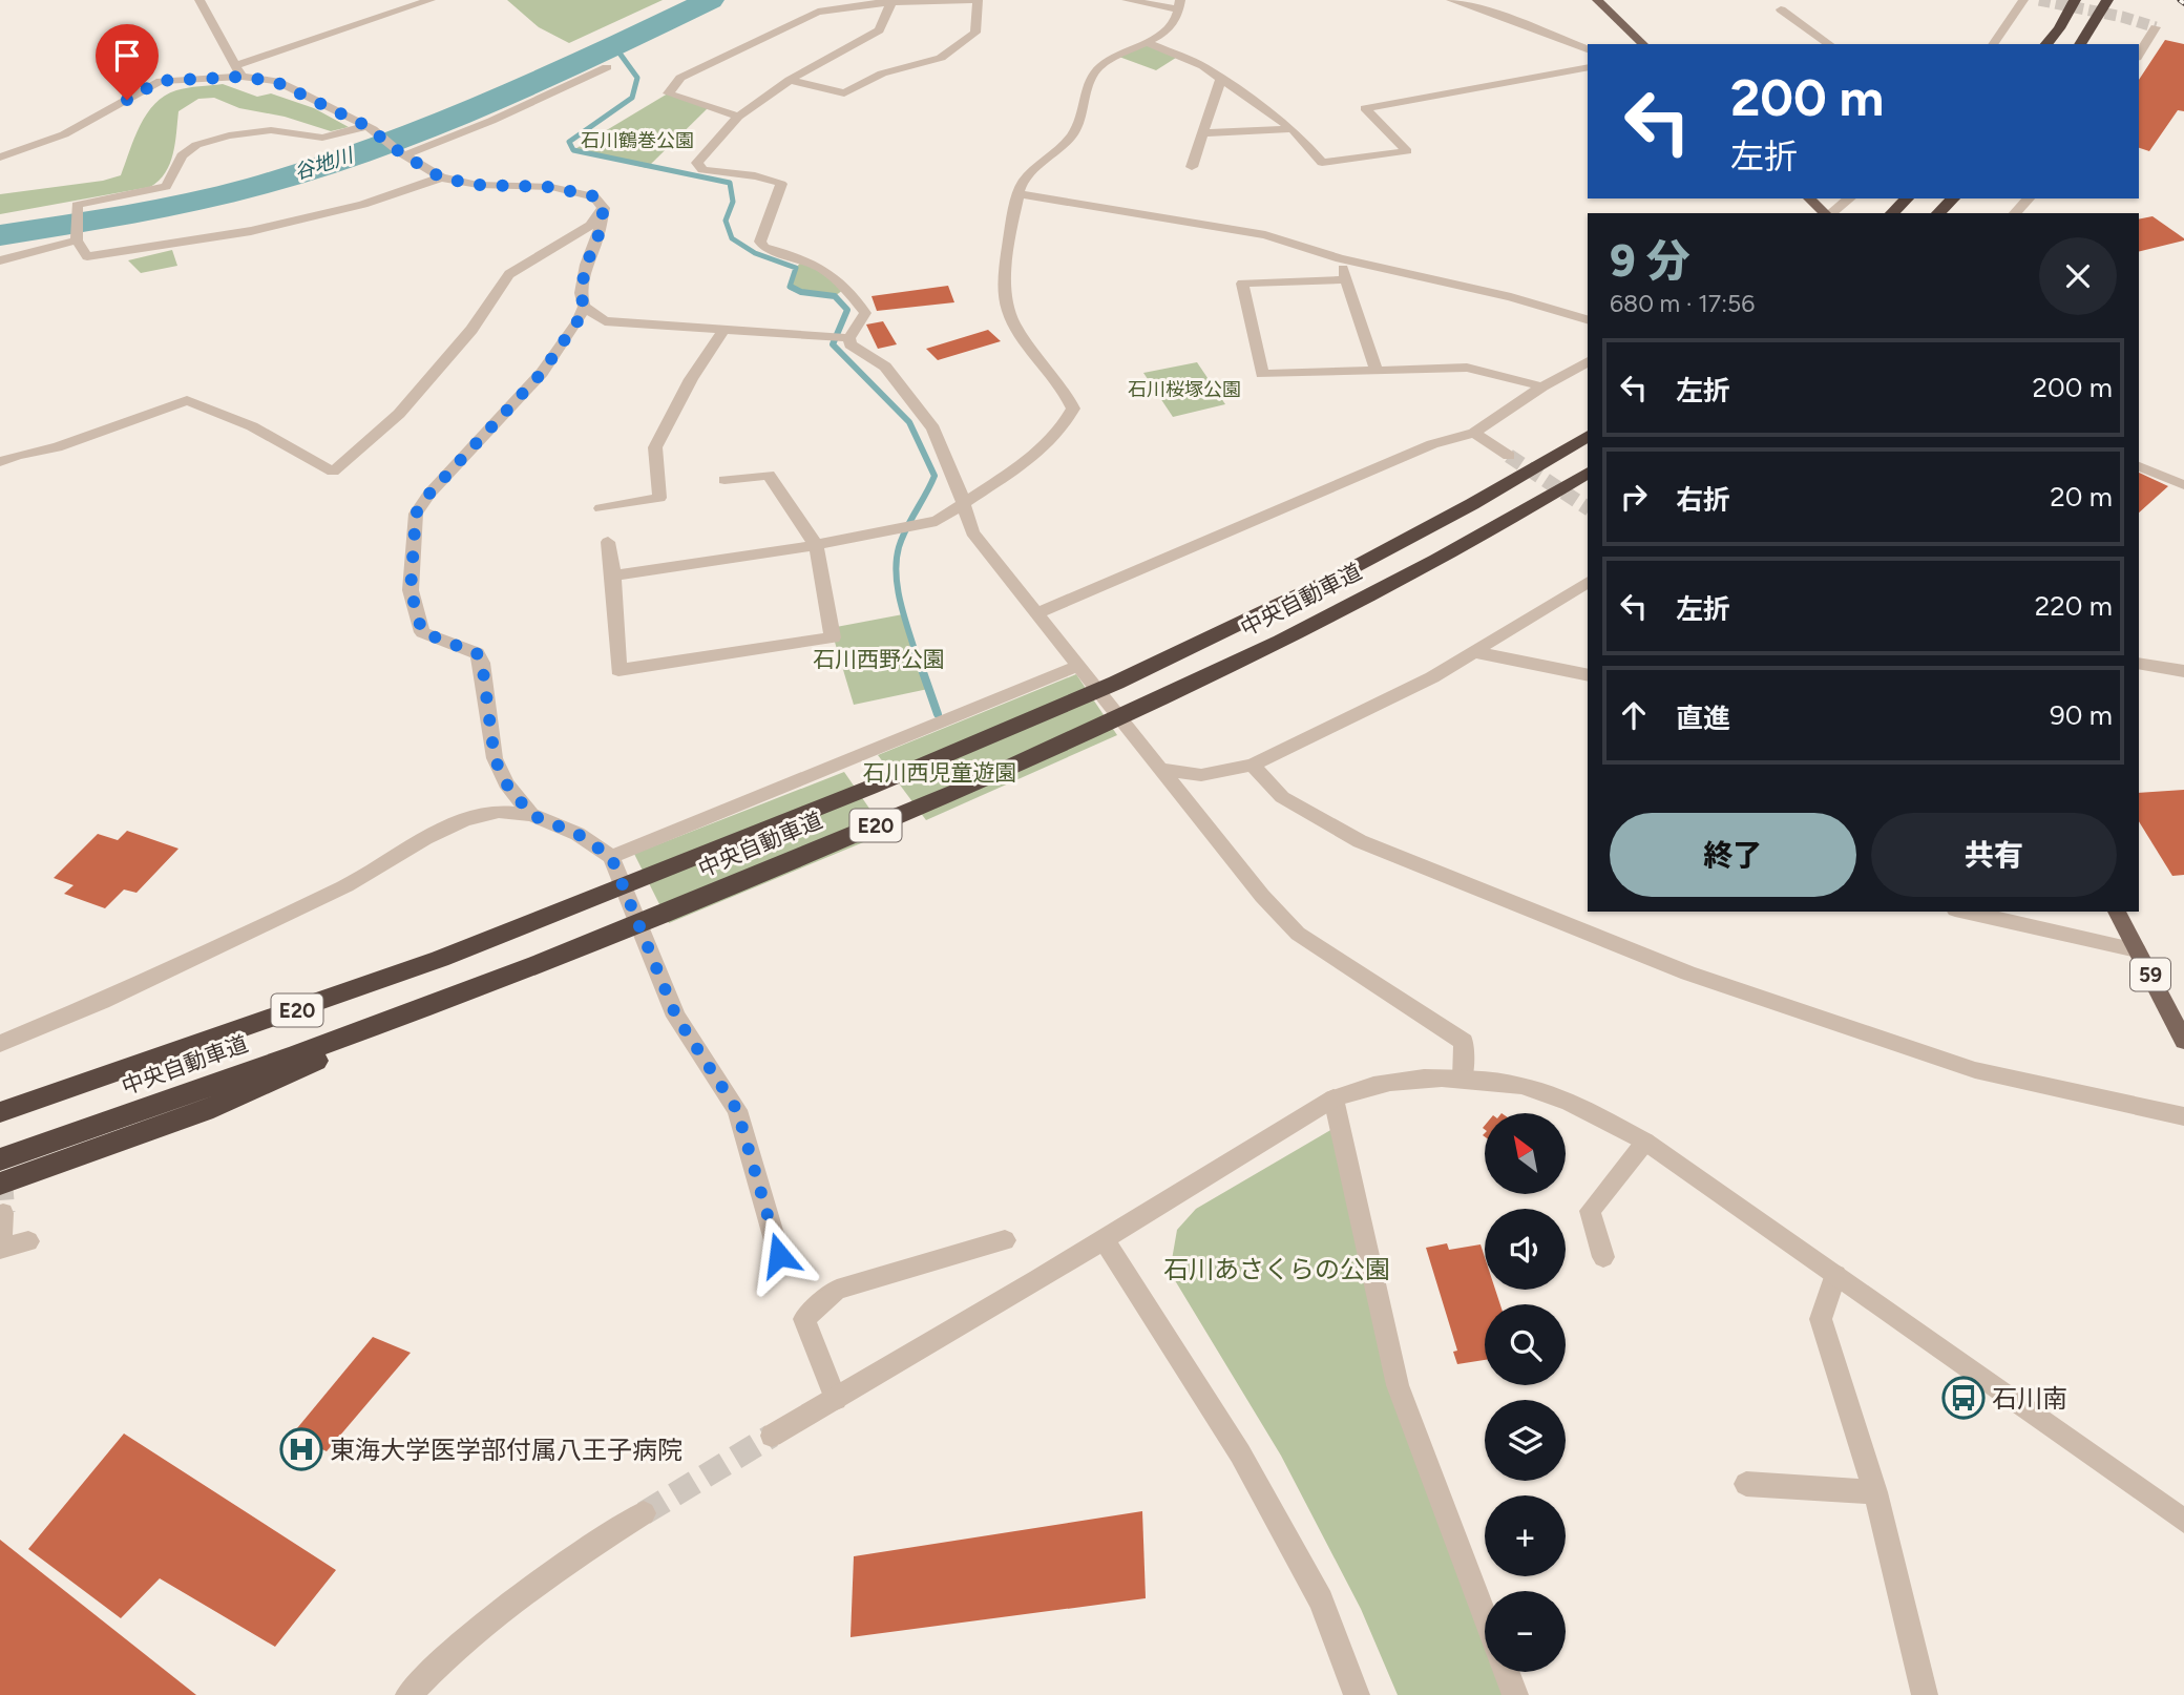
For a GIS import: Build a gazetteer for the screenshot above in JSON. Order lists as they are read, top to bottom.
{
  "streets": {
    "highway": ["中央自動車道", "E20"],
    "main road": ["59"]
  },
  "water": ["谷地川"],
  "parks": [
    "石川鶴巻公園",
    "石川桜塚公園",
    "石川西野公園",
    "石川西児童遊園",
    "石川あさくらの公園"
  ],
  "places": {
    "bus stop": ["石川南"],
    "hospital": ["東海大学医学部付属八王子病院"]
  },
  "north": "top left",
  "page": {
    "turn": ["200 m", "左折"],
    "heading": ["9 分", "680 m · 17:56"],
    "list": [
      {
        "name": "左折",
        "value": "200 m"
      },
      {
        "name": "右折",
        "value": "20 m"
      },
      {
        "name": "左折",
        "value": "220 m"
      },
      {
        "name": "直進",
        "value": "90 m"
      }
    ],
    "buttons": ["終了", "共有"],
    "map_buttons": ["+", "−"]
  }
}
